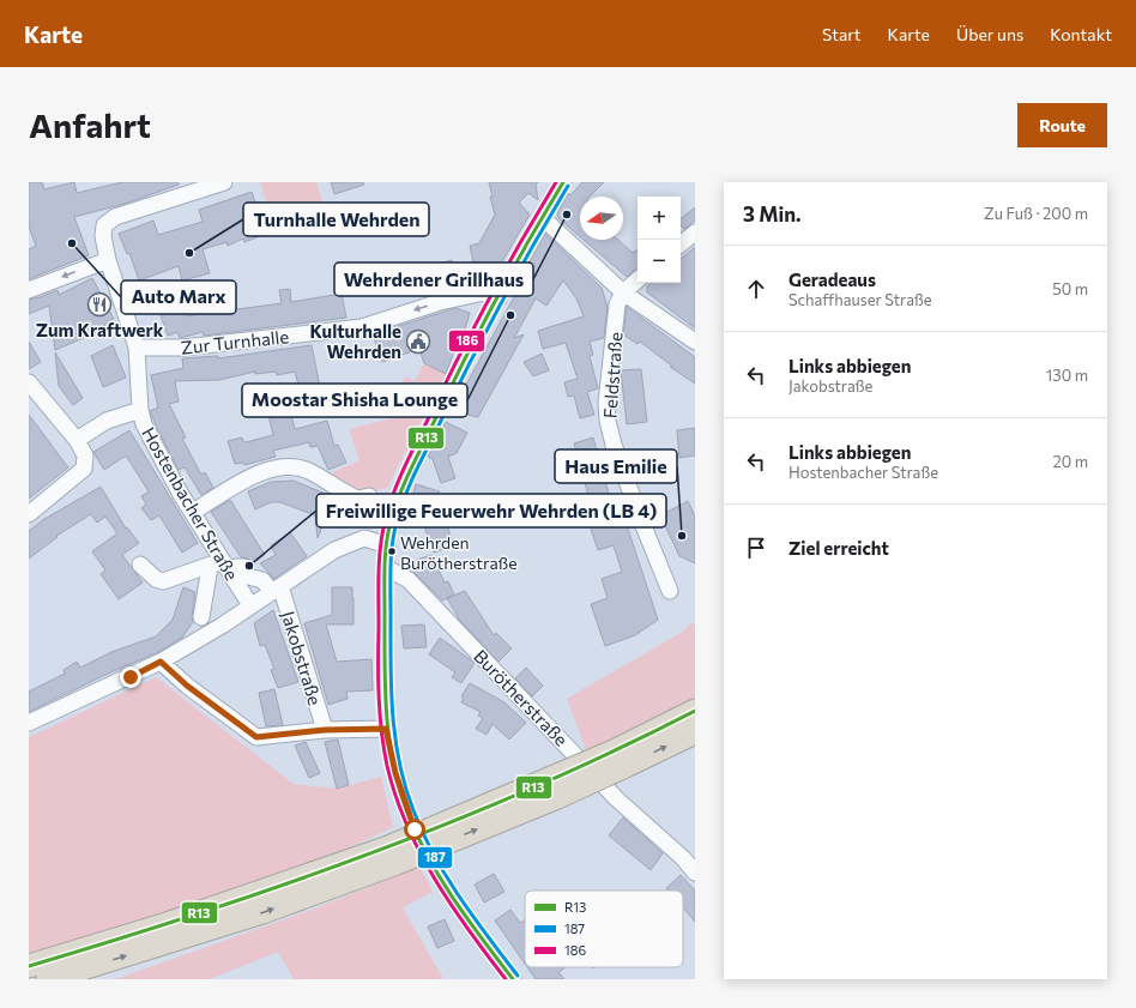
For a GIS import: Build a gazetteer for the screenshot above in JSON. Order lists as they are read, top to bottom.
{
  "streets": {
    "street": [
      "Zur Turnhalle",
      "Feldstraße",
      "Hostenbacher Straße",
      "Jakobstraße",
      "Burötherstraße"
    ]
  },
  "crossings": [
    ["Zur Turnhalle", "Hostenbacher Straße"]
  ],
  "one_way": ["Zur Turnhalle"],
  "places": {
    "other": [
      "Wehrdener Grillhaus",
      "Auto Marx",
      "Turnhalle Wehrden",
      "Moostar Shisha Lounge",
      "Haus Emilie",
      "Wehrden Burötherstraße",
      "Freiwillige Feuerwehr Wehrden (LB 4)"
    ],
    "restaurant": ["Zum Kraftwerk"],
    "public building": ["Kulturhalle Wehrden"]
  },
  "lines": ["transit line R13", "transit line 186", "transit line 187"],
  "legend": ["R13", "187", "186"],
  "north": "left",
  "page": {
    "header": "Karte",
    "nav": [
      "Start",
      "Karte",
      "Über uns",
      "Kontakt"
    ],
    "buttons": "Route",
    "title": "Anfahrt",
    "heading": ["3 Min.", "Zu Fuß · 200 m"],
    "map_buttons": ["+", "−"],
    "list": [
      ["Geradeaus", "Schaffhauser Straße", "50 m"],
      ["Links abbiegen", "Jakobstraße", "130 m"],
      ["Links abbiegen", "Hostenbacher Straße", "20 m"],
      "Ziel erreicht"
    ]
  }
}
